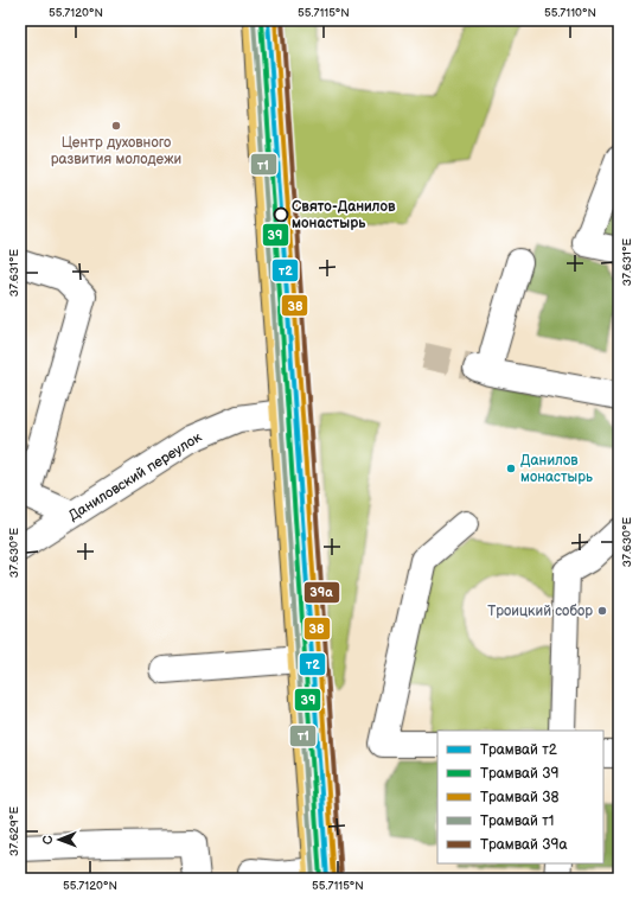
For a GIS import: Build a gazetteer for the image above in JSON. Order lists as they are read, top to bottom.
{
  "streets": {
    "street": ["Даниловский переулок"]
  },
  "places": [
    "Центр духовного развития молодежи",
    "Свято-Данилов монастырь",
    "Данилов монастырь",
    "Троицкий собор"
  ],
  "lines": [
    "tram line т2",
    "tram line 39",
    "tram line 38",
    "tram line 39а",
    "tram line т1"
  ],
  "legend": [
    "Трамвай т2",
    "Трамвай 39",
    "Трамвай 38",
    "Трамвай т1",
    "Трамвай 39а"
  ],
  "north": "left",
  "coordinates": [
    "55.7120°N",
    "55.7115°N",
    "55.7110°N",
    "37.631°E",
    "37.630°E",
    "37.629°E"
  ]
}
